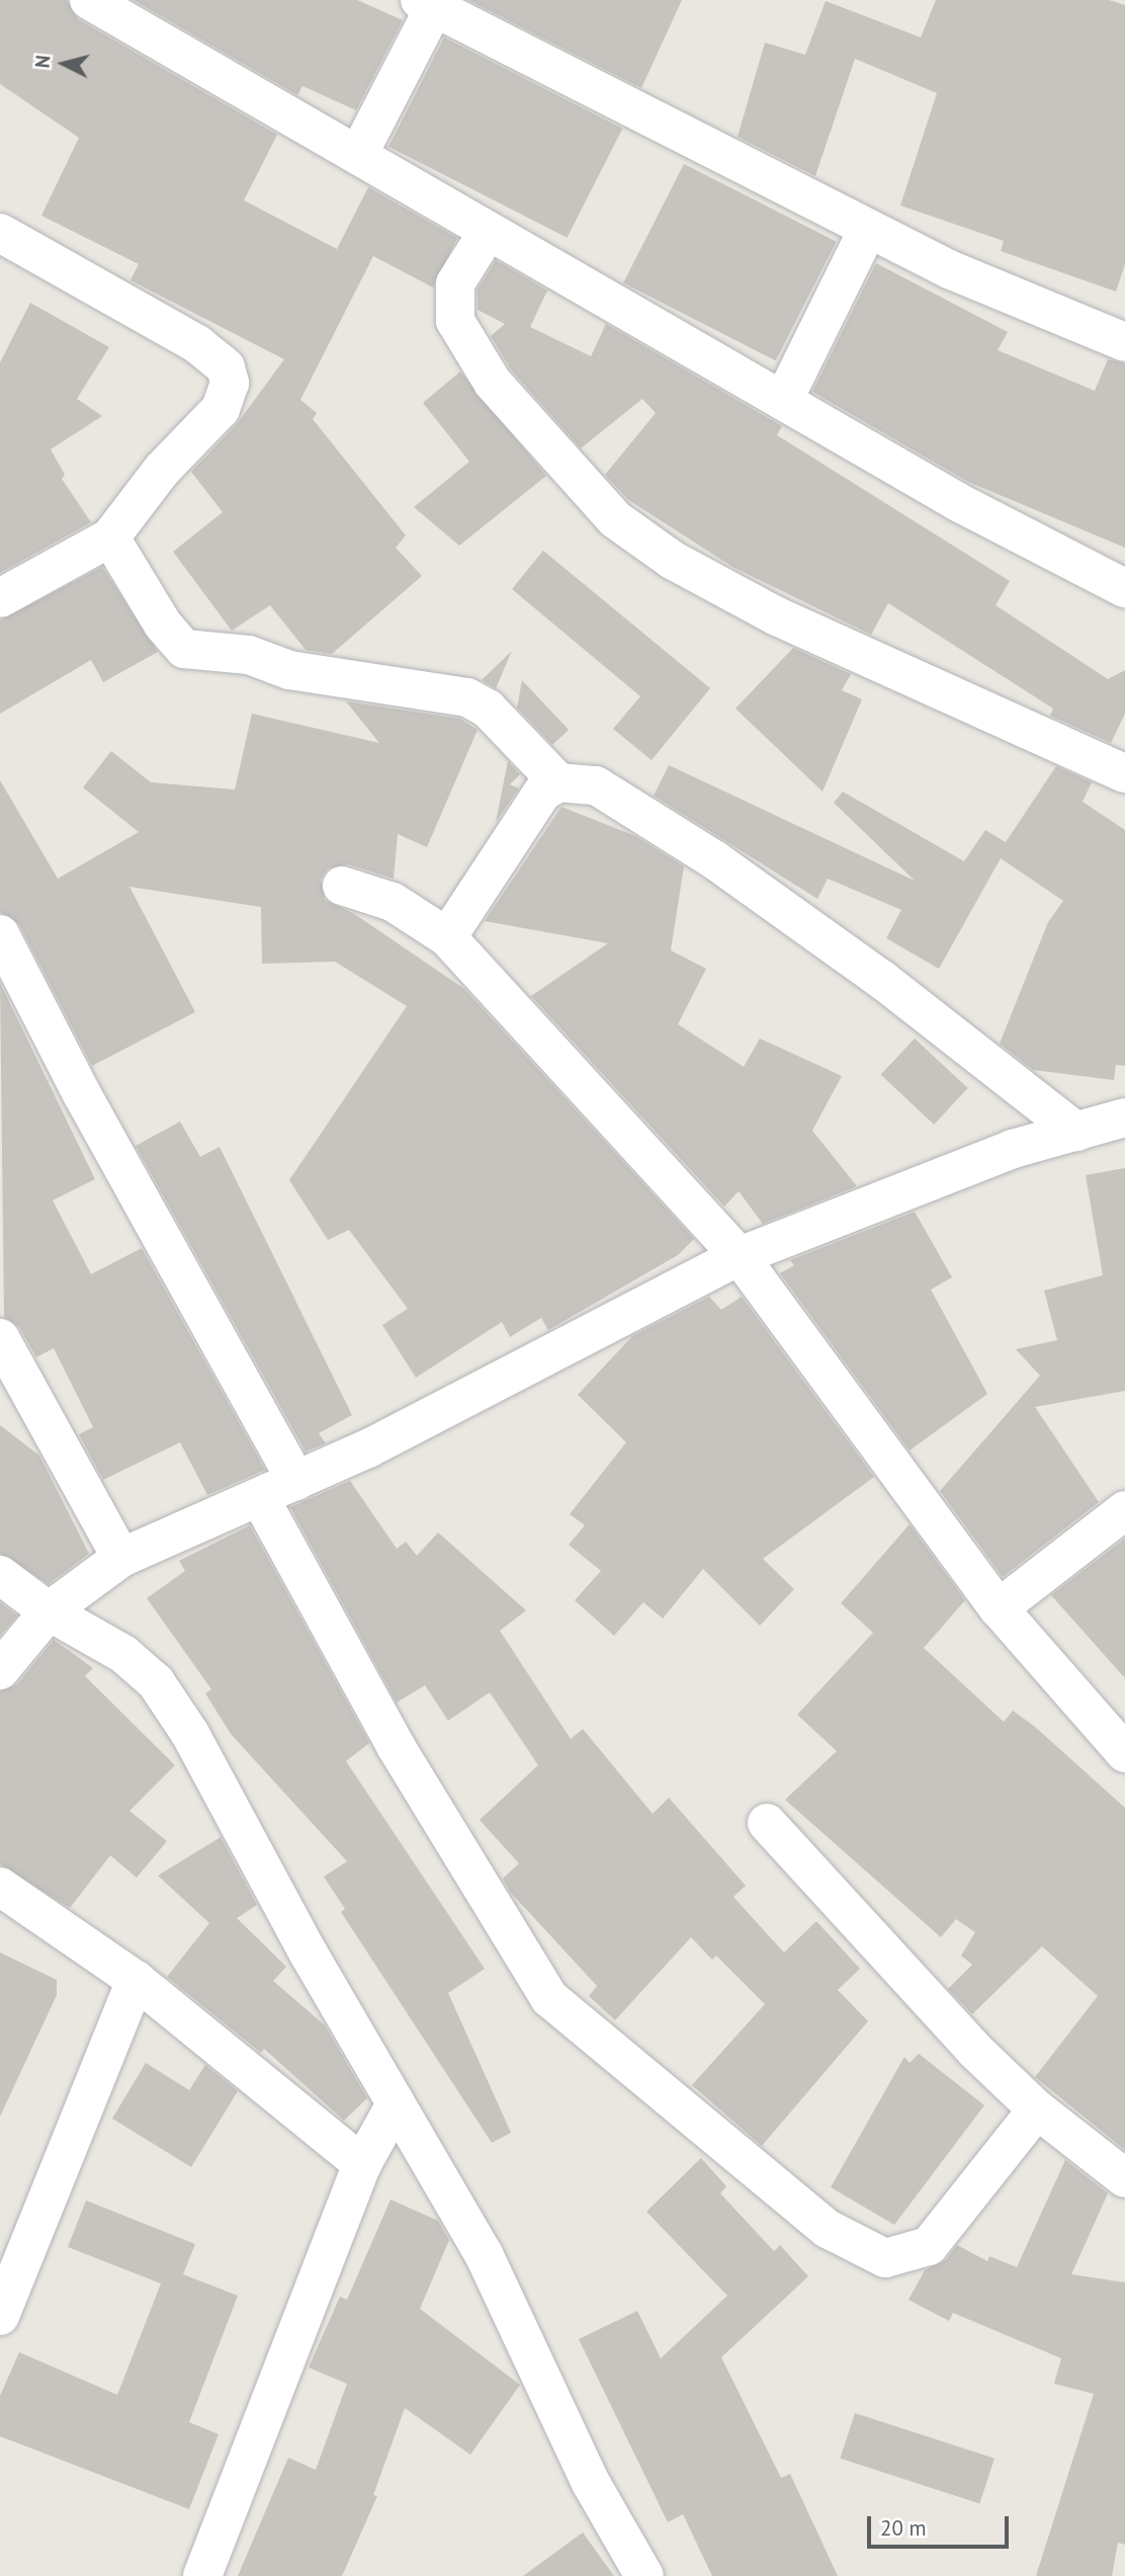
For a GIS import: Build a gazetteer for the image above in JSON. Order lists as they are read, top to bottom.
{
  "scale_bar": "20 m",
  "north": "left"
}
